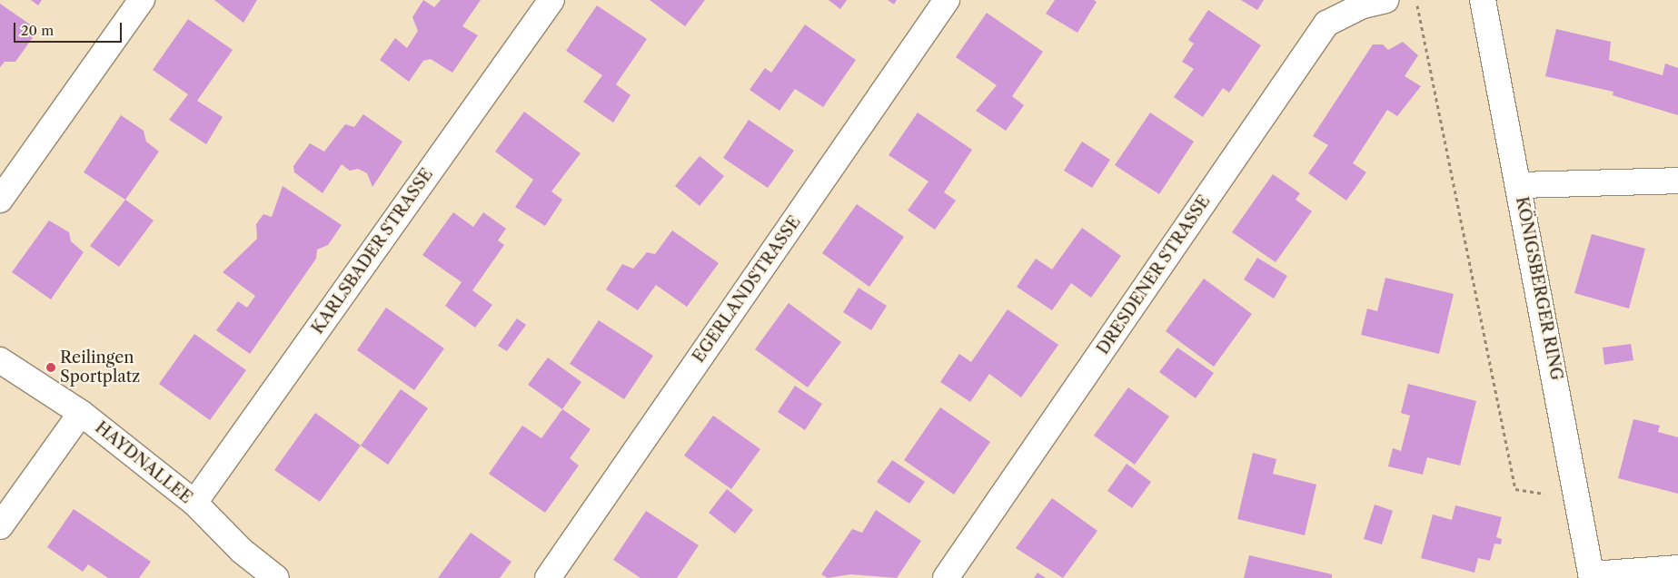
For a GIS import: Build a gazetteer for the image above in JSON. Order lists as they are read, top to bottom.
{
  "streets": {
    "street": [
      "KARLSBADER STRASSE",
      "DRESDENER STRASSE",
      "KÖNIGSBERGER RING",
      "EGERLANDSTRASSE",
      "HAYDNALLEE"
    ]
  },
  "crossings": [
    ["KARLSBADER STRASSE", "HAYDNALLEE"]
  ],
  "places": ["Reilingen Sportplatz"],
  "scale_bar": "20 m"
}
